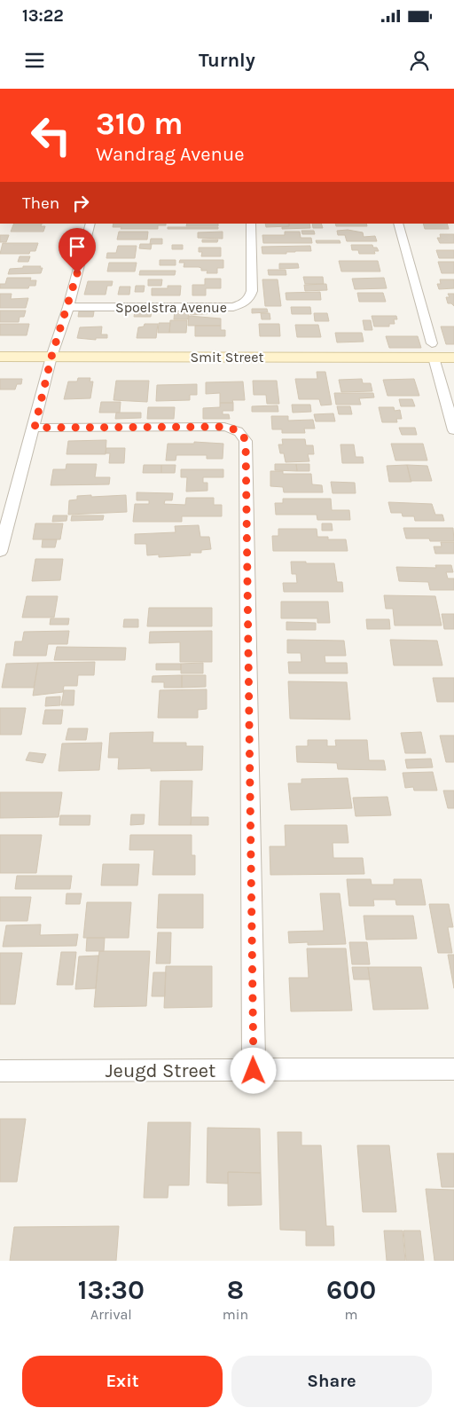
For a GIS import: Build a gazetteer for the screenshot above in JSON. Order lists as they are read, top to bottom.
{
  "streets": {
    "street": ["Spoelstra Avenue", "Smit Street", "Jeugd Street"]
  },
  "page": {
    "status": "13:22",
    "header": "Turnly",
    "turn": ["310 m", "Wandrag Avenue"],
    "then": "Then",
    "eta": [
      "13:30",
      "Arrival",
      "8",
      "min",
      "600",
      "m"
    ],
    "buttons": ["Exit", "Share"]
  }
}
